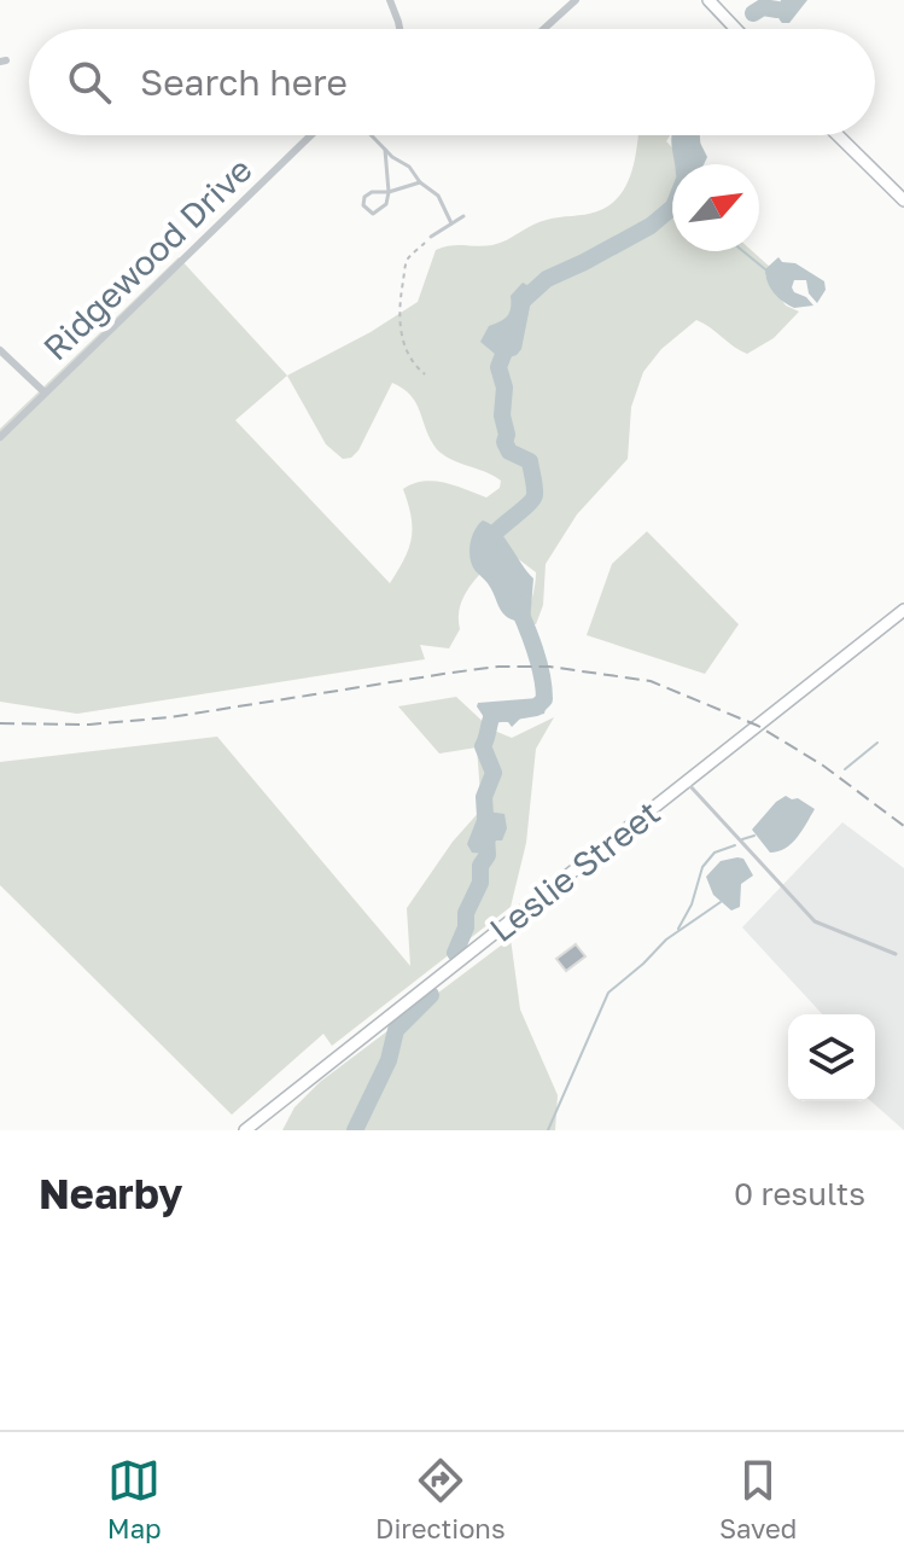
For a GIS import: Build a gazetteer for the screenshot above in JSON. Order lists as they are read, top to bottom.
{
  "streets": {
    "street": ["Ridgewood Drive", "Leslie Street"]
  },
  "north": "top right",
  "page": {
    "search": "Search here",
    "heading": ["Nearby", "0 results"],
    "nav": ["Map", "Directions", "Saved"]
  }
}
